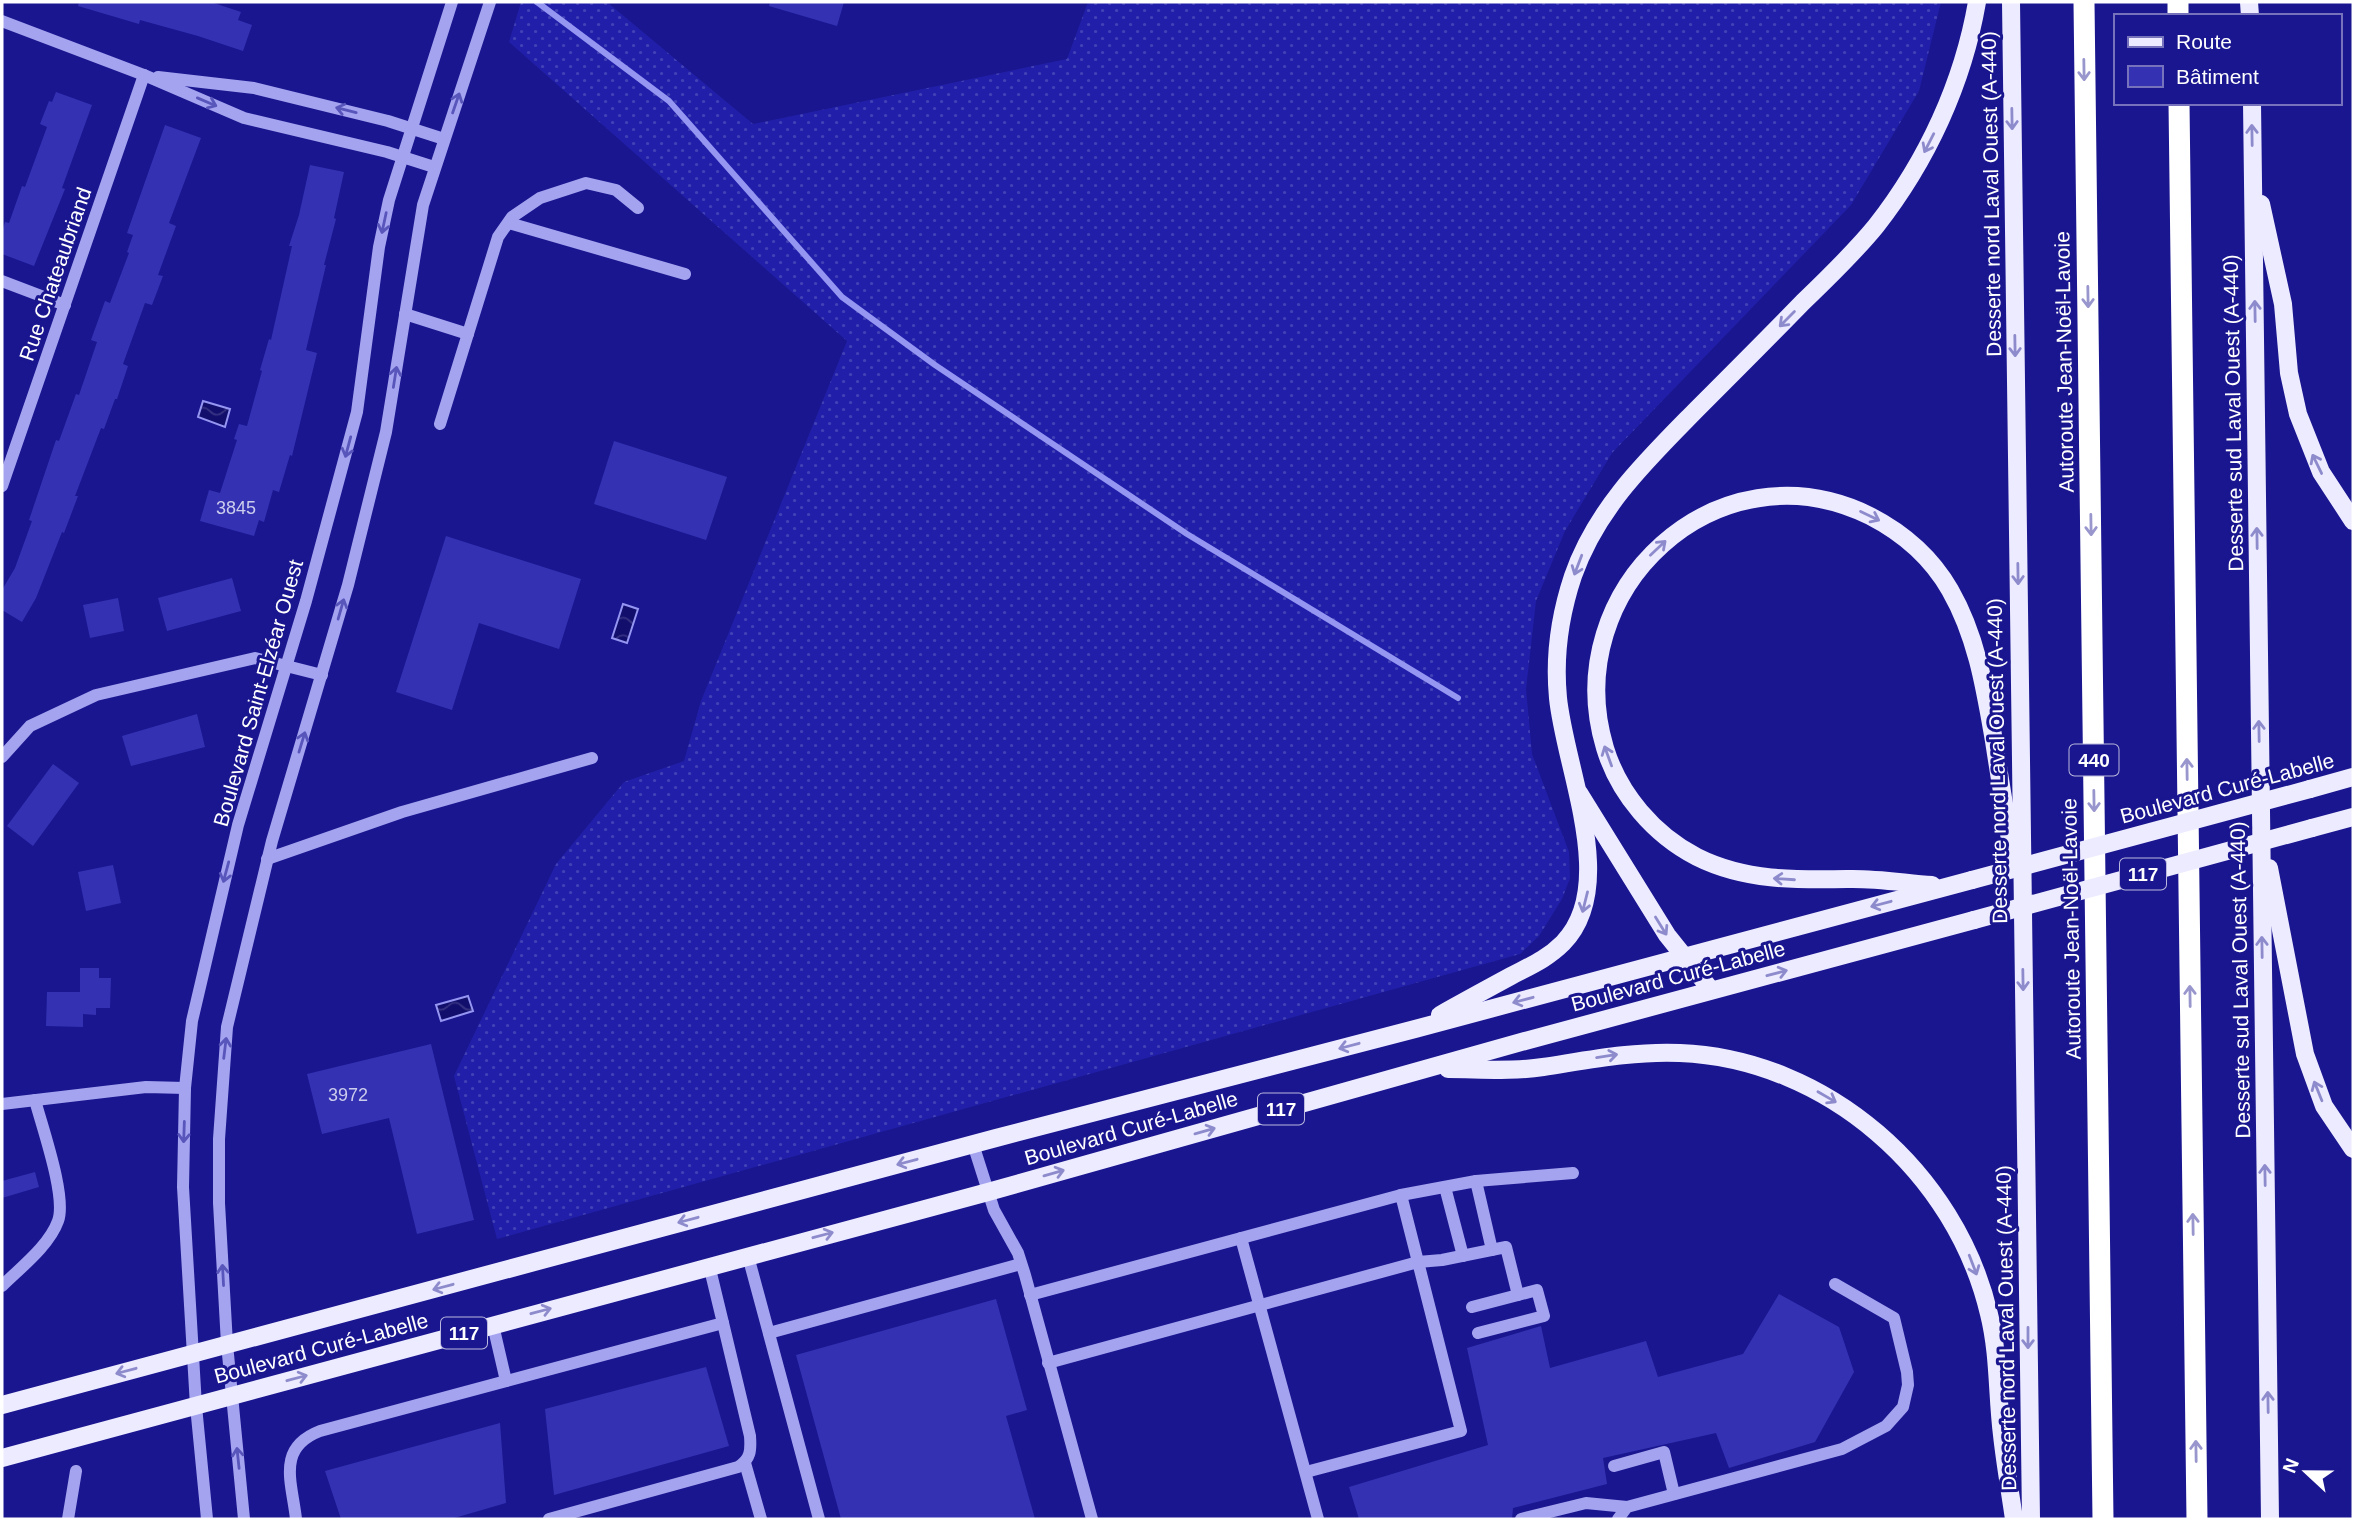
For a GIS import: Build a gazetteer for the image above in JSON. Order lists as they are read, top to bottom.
{
  "streets": {
    "highway": ["Autoroute Jean-Noël-Lavoie", "440"],
    "main road": [
      "Desserte nord Laval Ouest (A-440)",
      "Desserte sud Laval Ouest (A-440)",
      "Boulevard Curé-Labelle",
      "117"
    ],
    "street": ["Rue Chateaubriand", "Boulevard Saint-Elzéar Ouest"]
  },
  "crossings": [
    ["Boulevard Saint-Elzéar Ouest", "Boulevard Curé-Labelle"]
  ],
  "one_way": ["Desserte nord Laval Ouest (A-440)"],
  "house_numbers": ["3845", "3972"],
  "legend": ["Route", "Bâtiment"],
  "north": "left"
}
